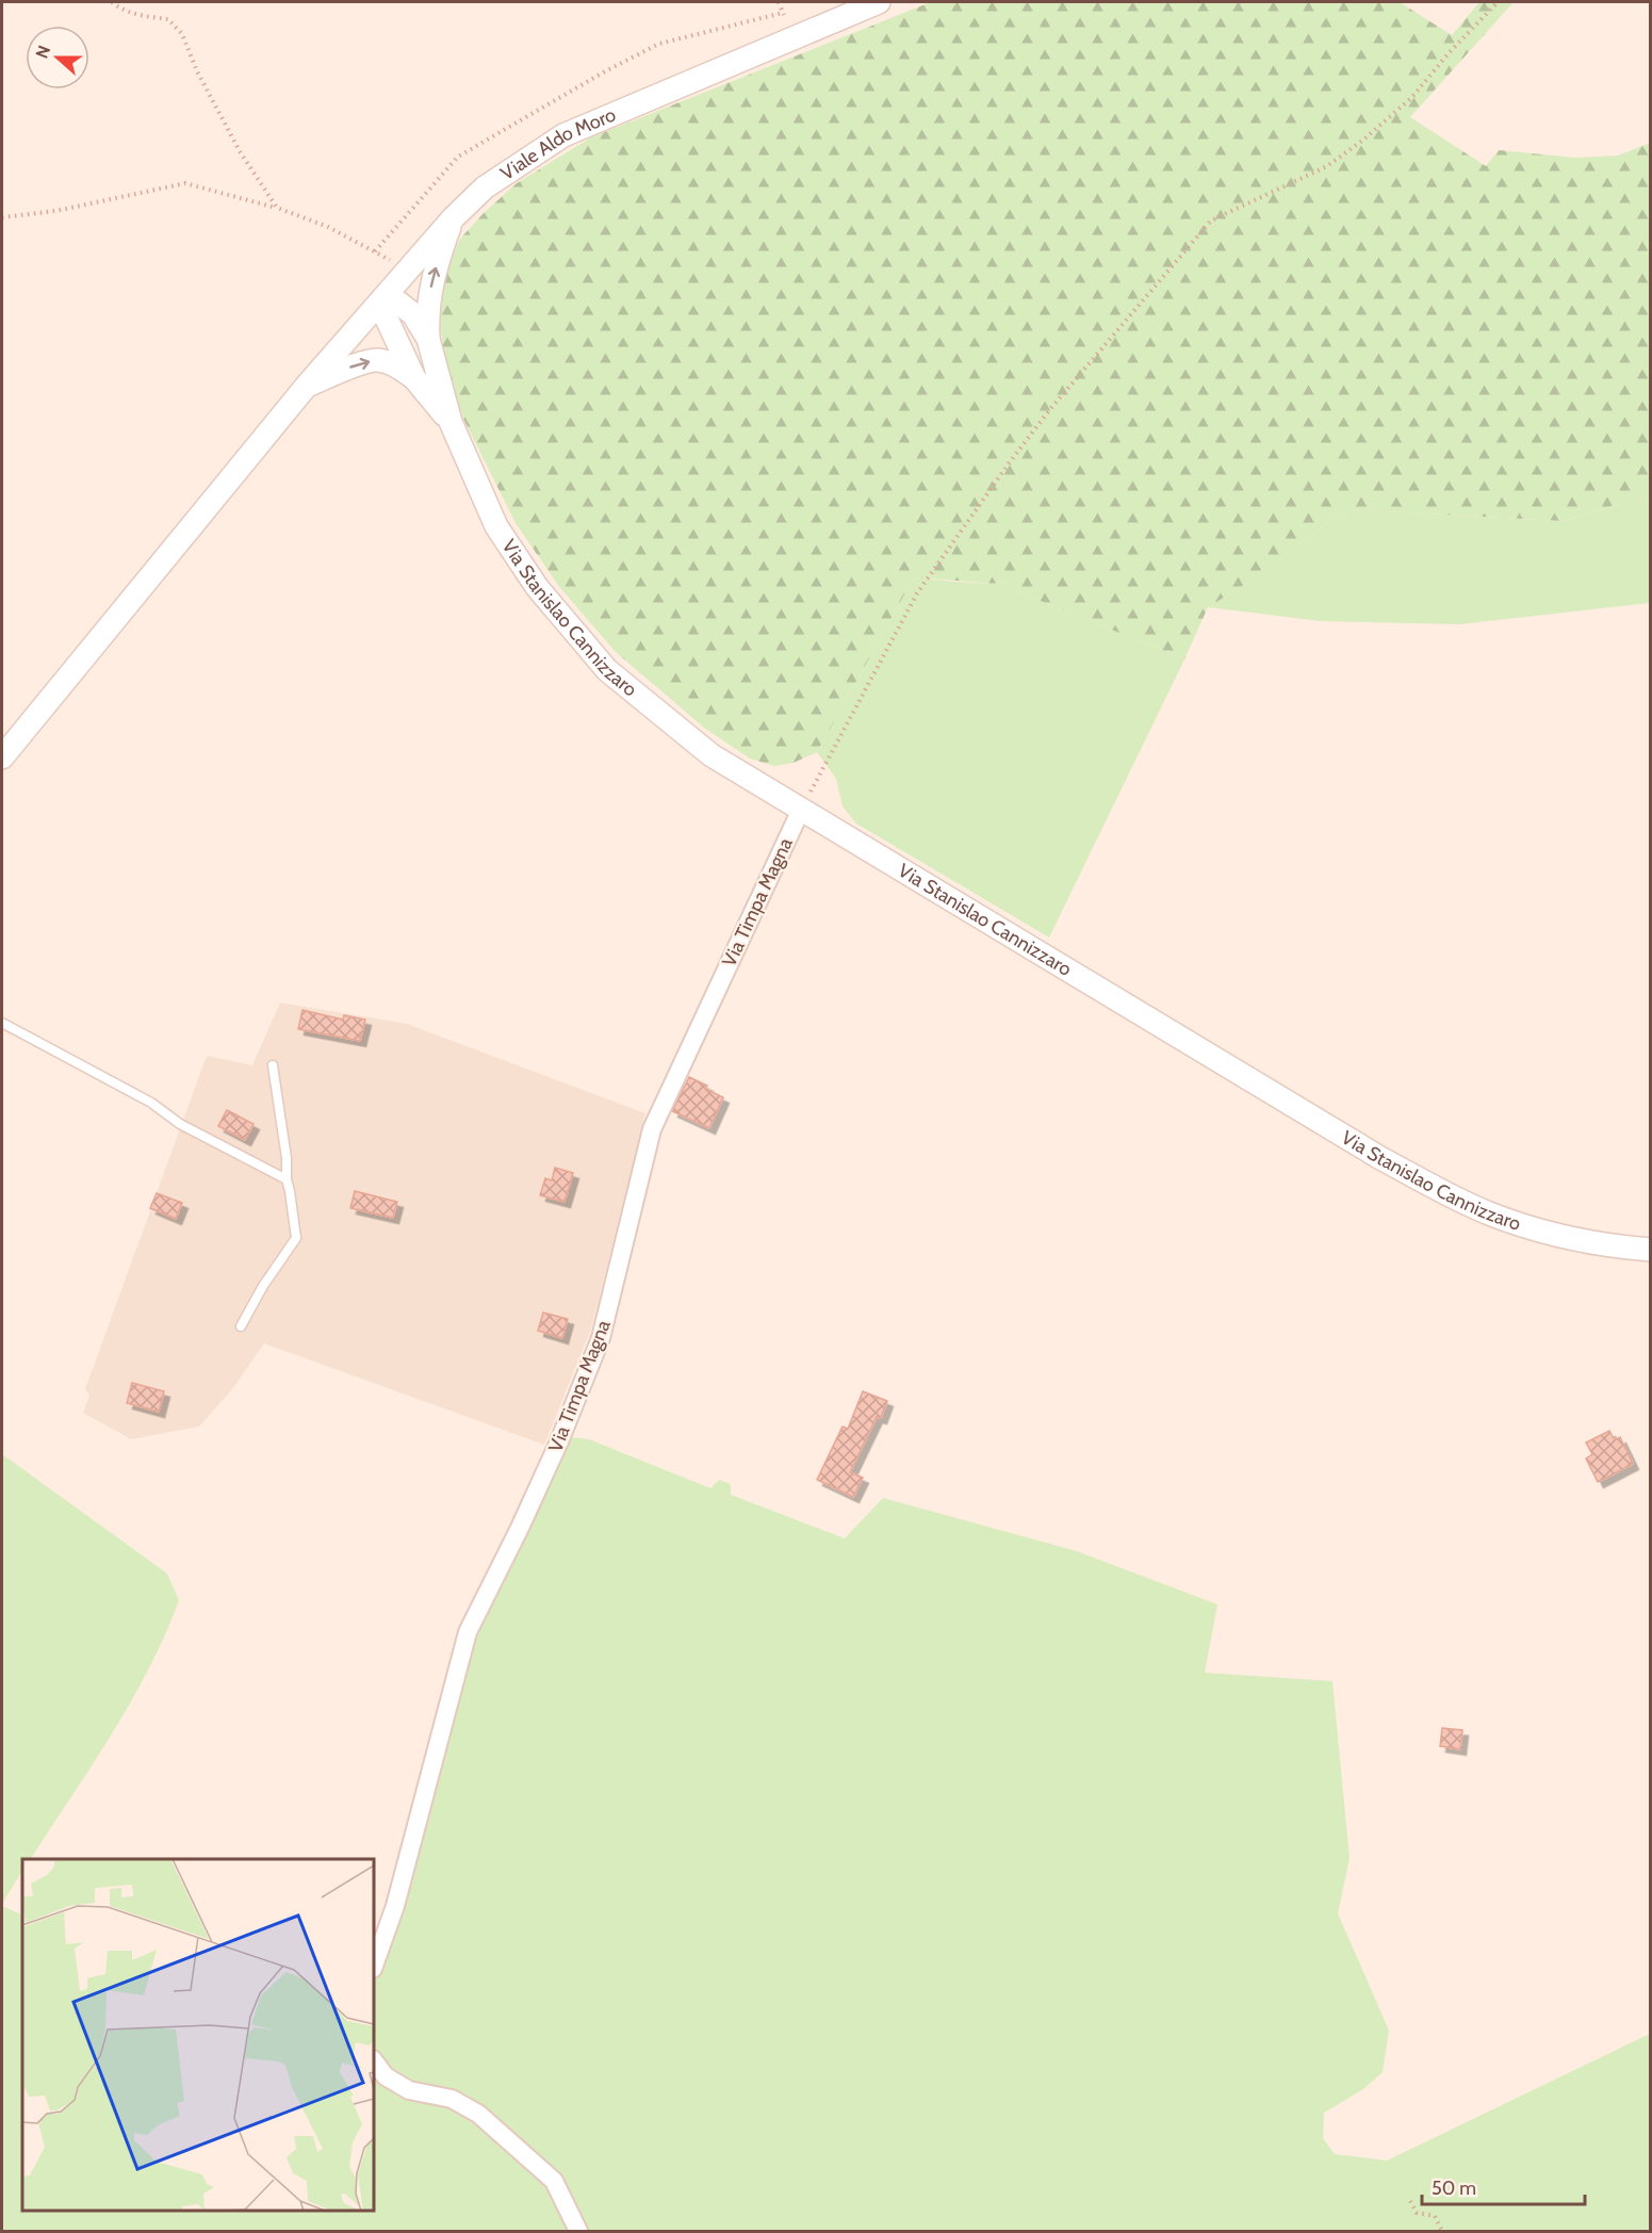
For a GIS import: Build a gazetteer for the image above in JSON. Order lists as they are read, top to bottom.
{
  "streets": {
    "street": ["Viale Aldo Moro", "Via Stanislao Cannizzaro", "Via Timpa Magna"]
  },
  "crossings": [
    ["Via Stanislao Cannizzaro", "Via Timpa Magna"]
  ],
  "scale_bar": "50 m",
  "north": "left"
}
